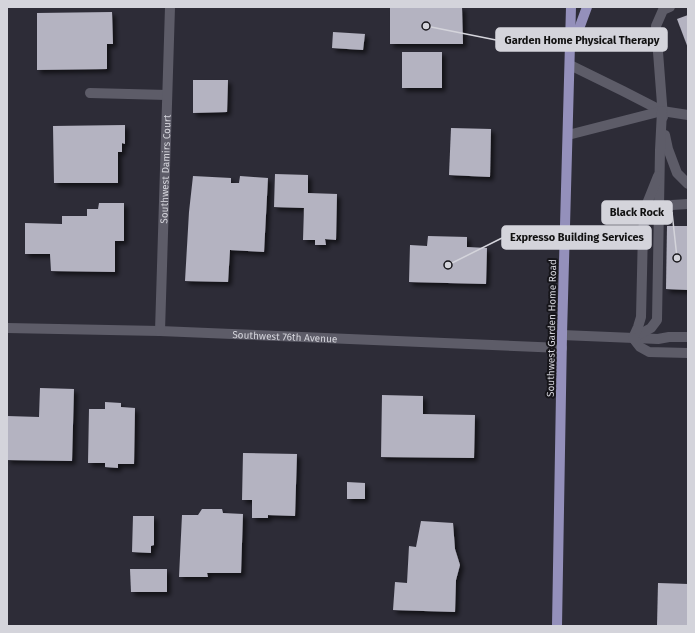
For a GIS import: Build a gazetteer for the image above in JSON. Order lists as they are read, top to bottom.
{
  "streets": {
    "main road": ["Southwest Garden Home Road"],
    "street": ["Southwest Damirs Court", "Southwest 76th Avenue"]
  },
  "crossings": [
    ["Southwest Damirs Court", "Southwest 76th Avenue"],
    ["Southwest Garden Home Road", "Southwest 76th Avenue"]
  ],
  "places": ["Garden Home Physical Therapy", "Black Rock", "Expresso Building Services"]
}
